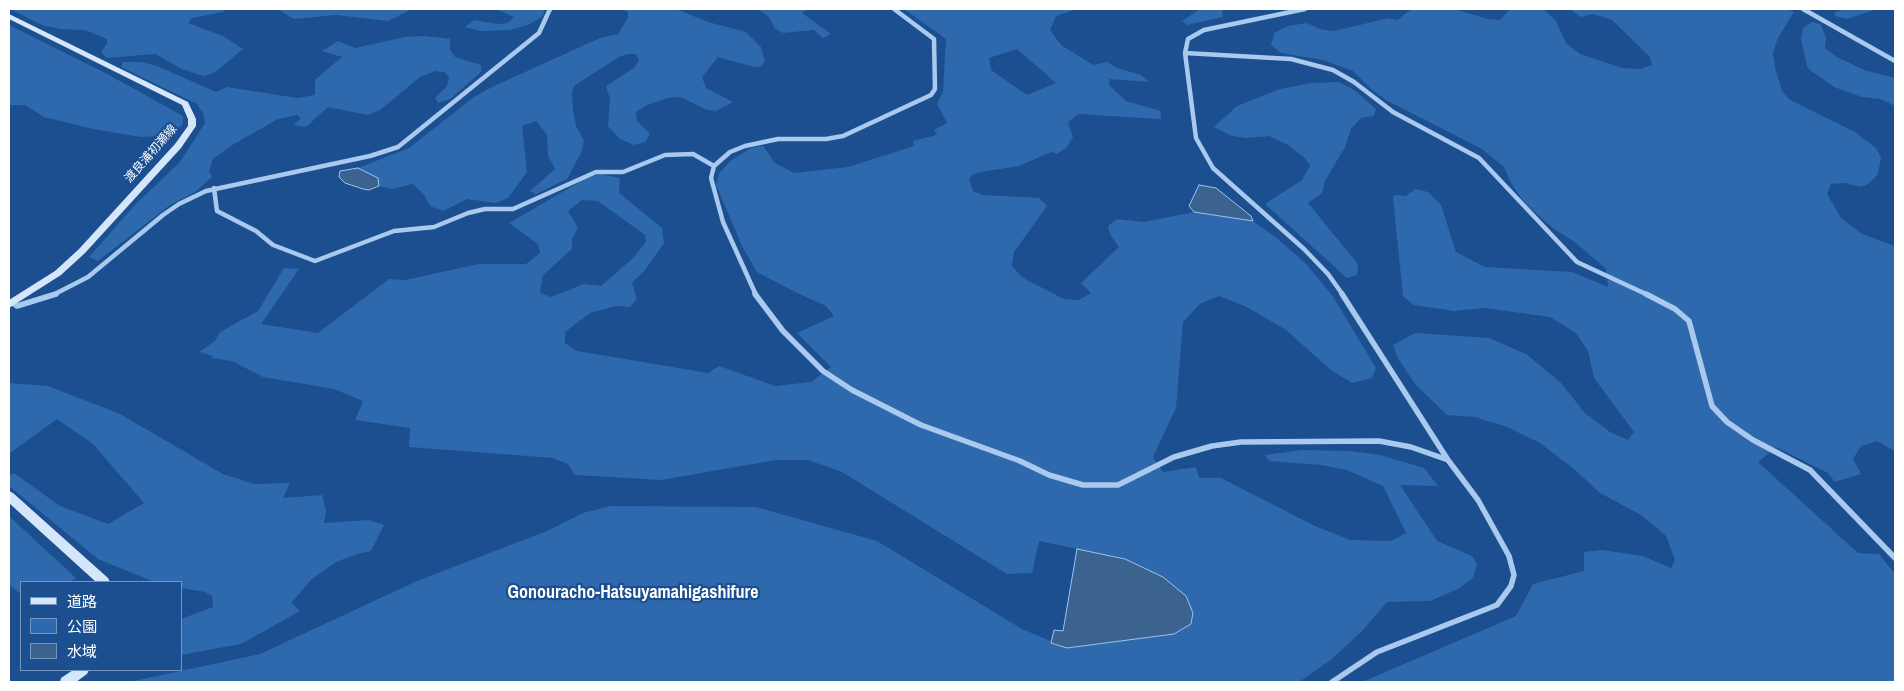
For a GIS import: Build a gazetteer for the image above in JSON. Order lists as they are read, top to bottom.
{
  "streets": {
    "main road": ["渡良浦初瀬線"]
  },
  "districts": ["Gonouracho-Hatsuyamahigashifure"],
  "legend": ["道路", "公園", "水域"]
}
